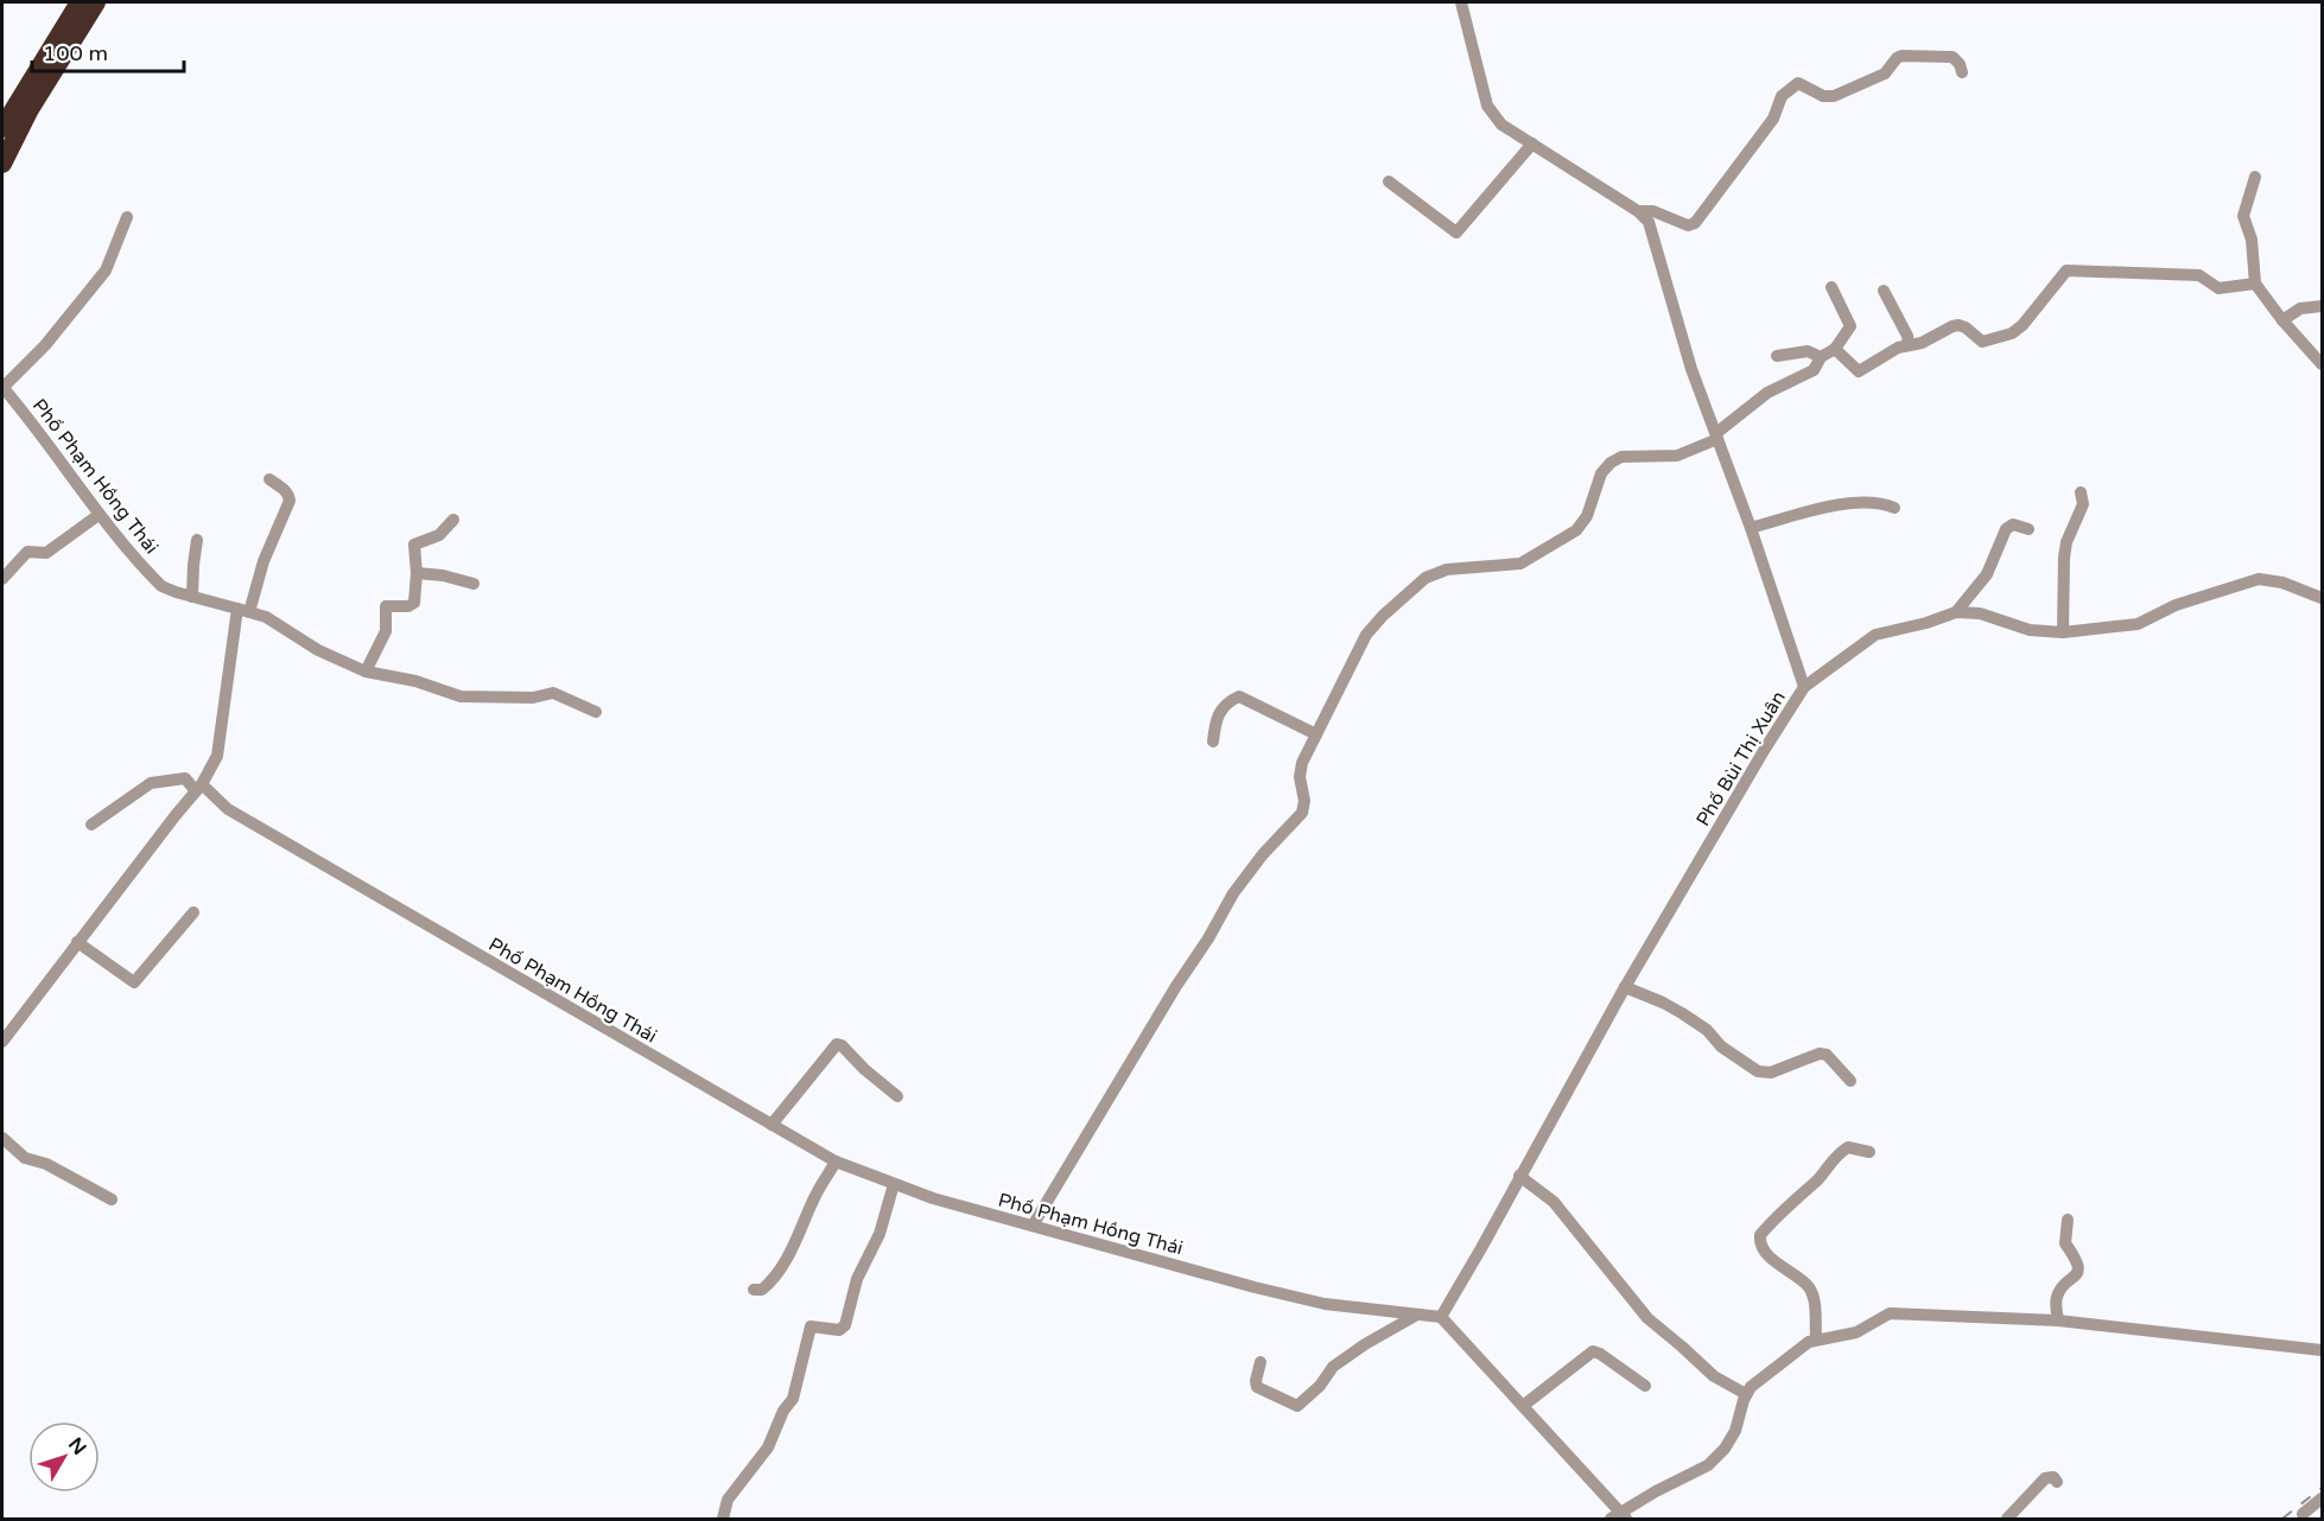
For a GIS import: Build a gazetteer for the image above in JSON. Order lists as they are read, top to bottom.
{
  "streets": {
    "street": ["Phố Phạm Hồng Thái", "Phố Bùi Thị Xuân"]
  },
  "crossings": [
    ["Phố Phạm Hồng Thái", "Phố Bùi Thị Xuân"]
  ],
  "scale_bar": "100 m",
  "north": "top right"
}
